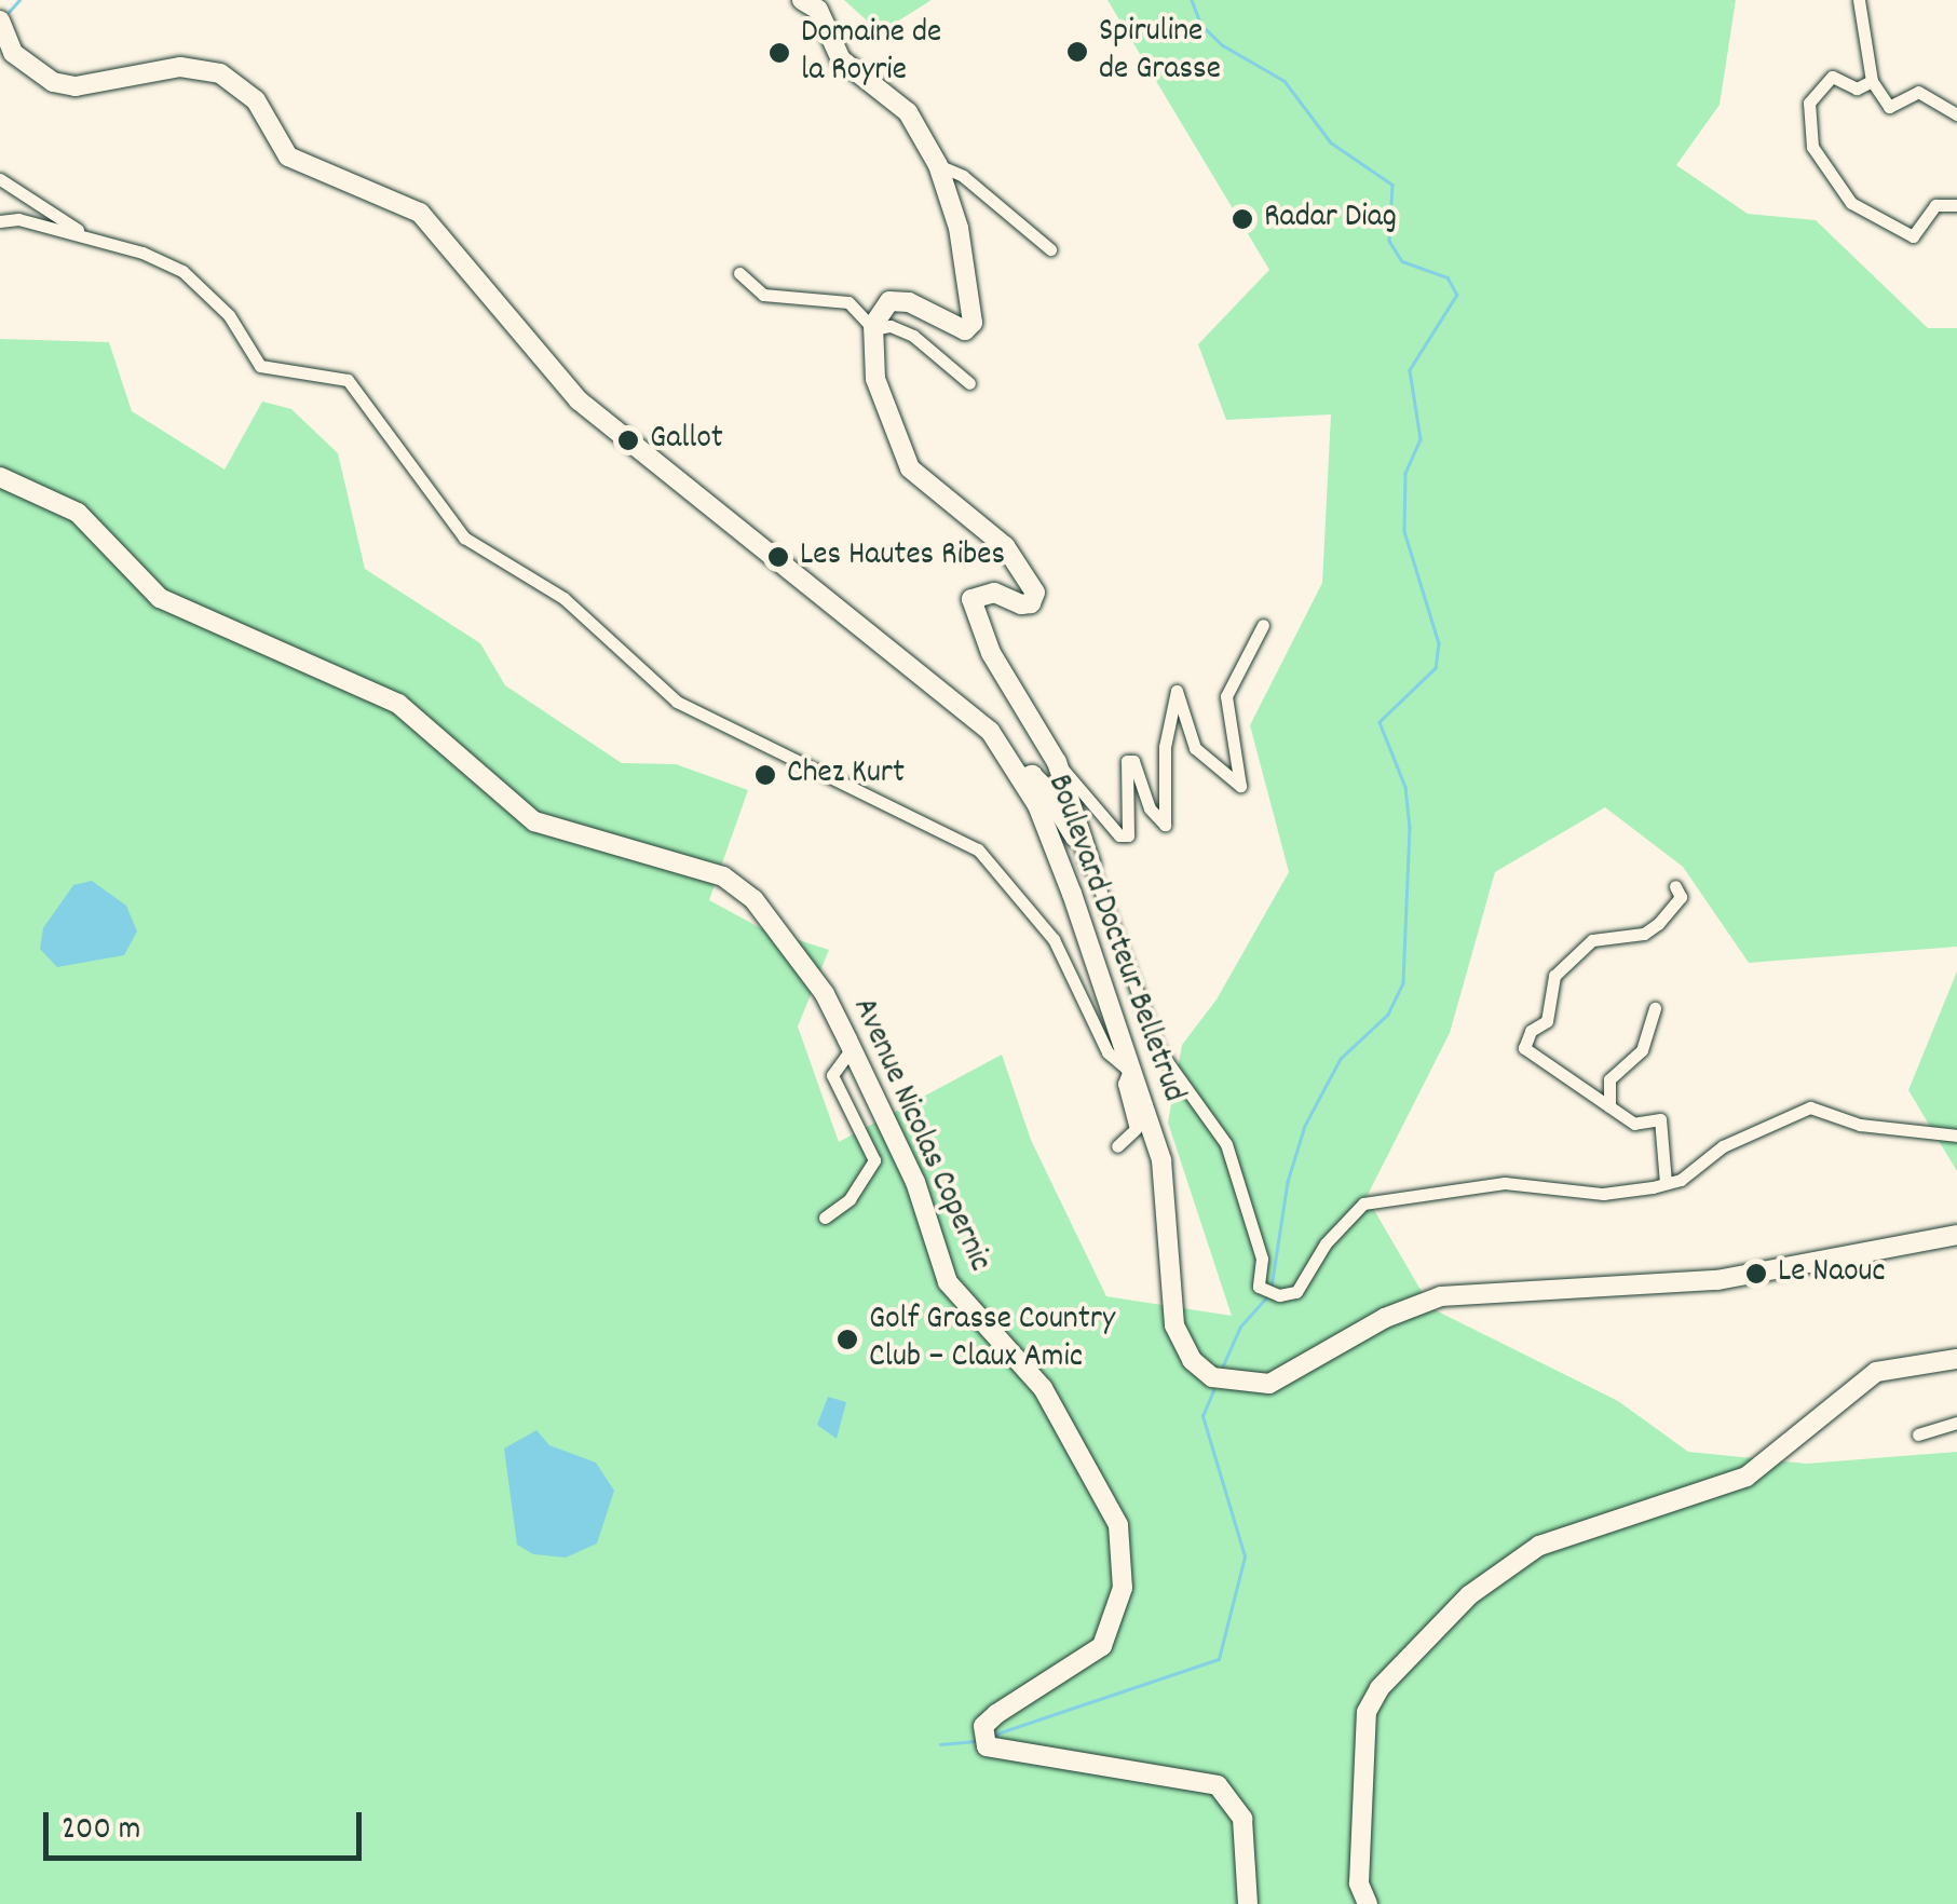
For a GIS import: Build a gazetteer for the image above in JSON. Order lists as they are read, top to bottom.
{
  "streets": {
    "street": ["Boulevard Docteur Belletrud", "Avenue Nicolas Copernic"]
  },
  "places": [
    "Spiruline de Grasse",
    "Domaine de la Royrie",
    "Radar Diag",
    "Gallot",
    "Les Hautes Ribes",
    "Chez Kurt",
    "Le Naouc",
    "Golf Grasse Country Club – Claux Amic"
  ],
  "scale_bar": "200 m"
}
